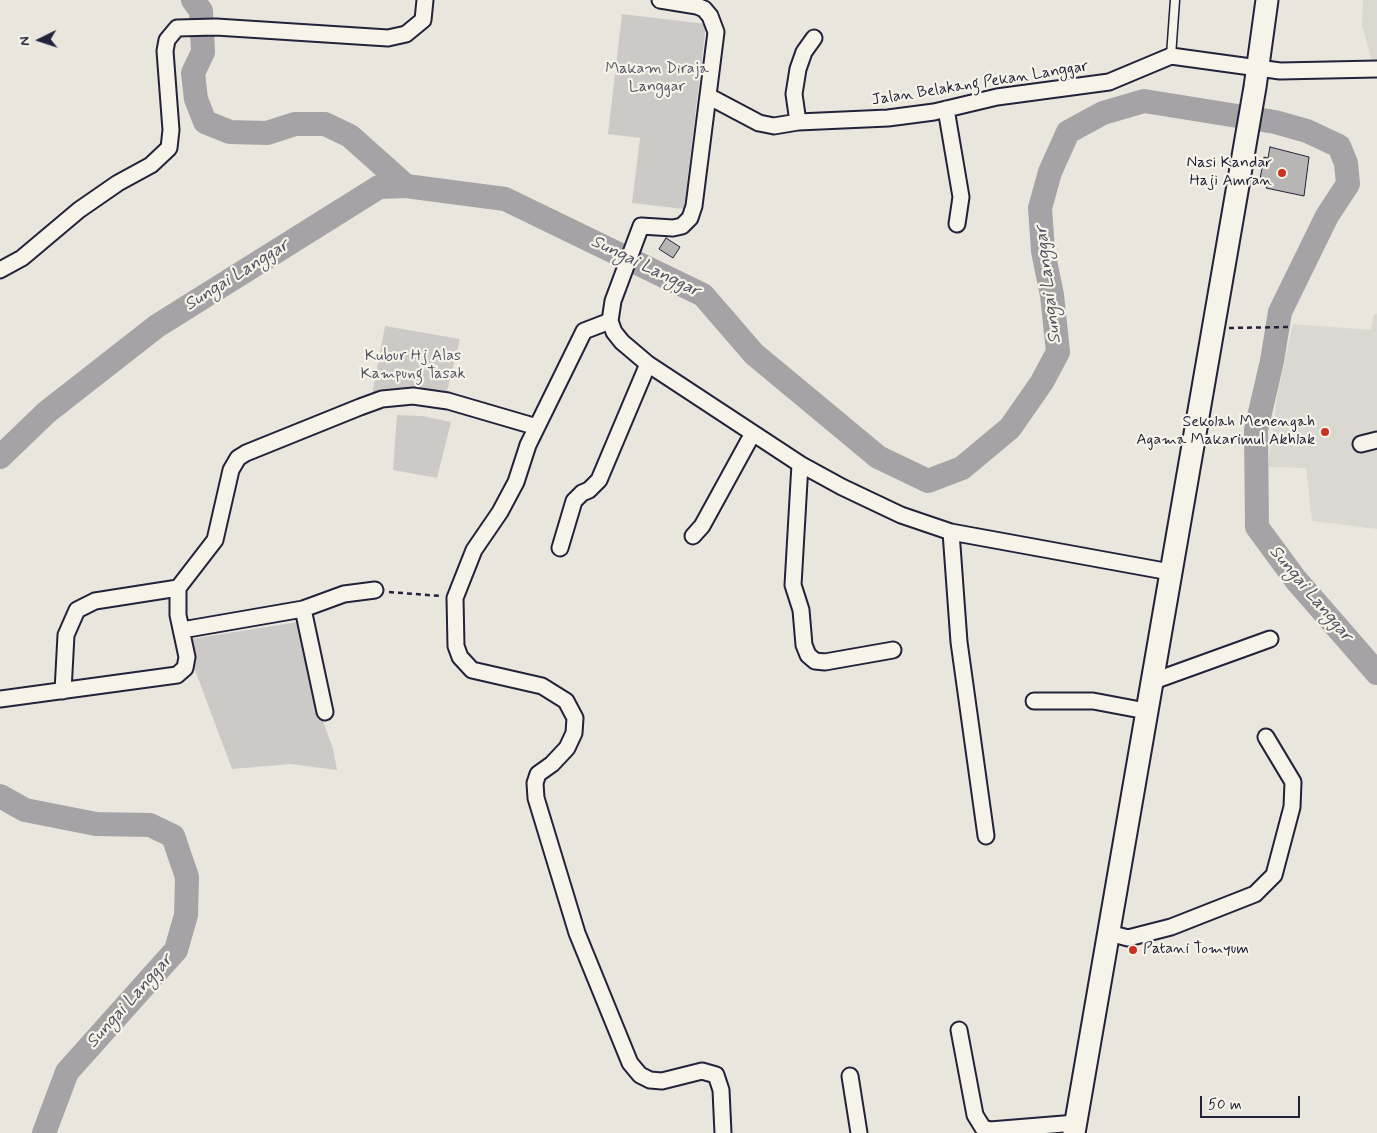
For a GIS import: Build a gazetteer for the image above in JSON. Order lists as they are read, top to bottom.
{
  "streets": {
    "street": ["Jalan Belakang Pekan Langgar"]
  },
  "water": ["Sungai Langgar"],
  "parks": ["Makam Diraja Langgar", "Kubur Hj Alas Kampung Tasak"],
  "places": ["Nasi Kandar Haji Amran", "Sekolah Menengah Agama Makarimul Akhlak", "Patani Tomyum"],
  "scale_bar": "50 m",
  "north": "left"
}
